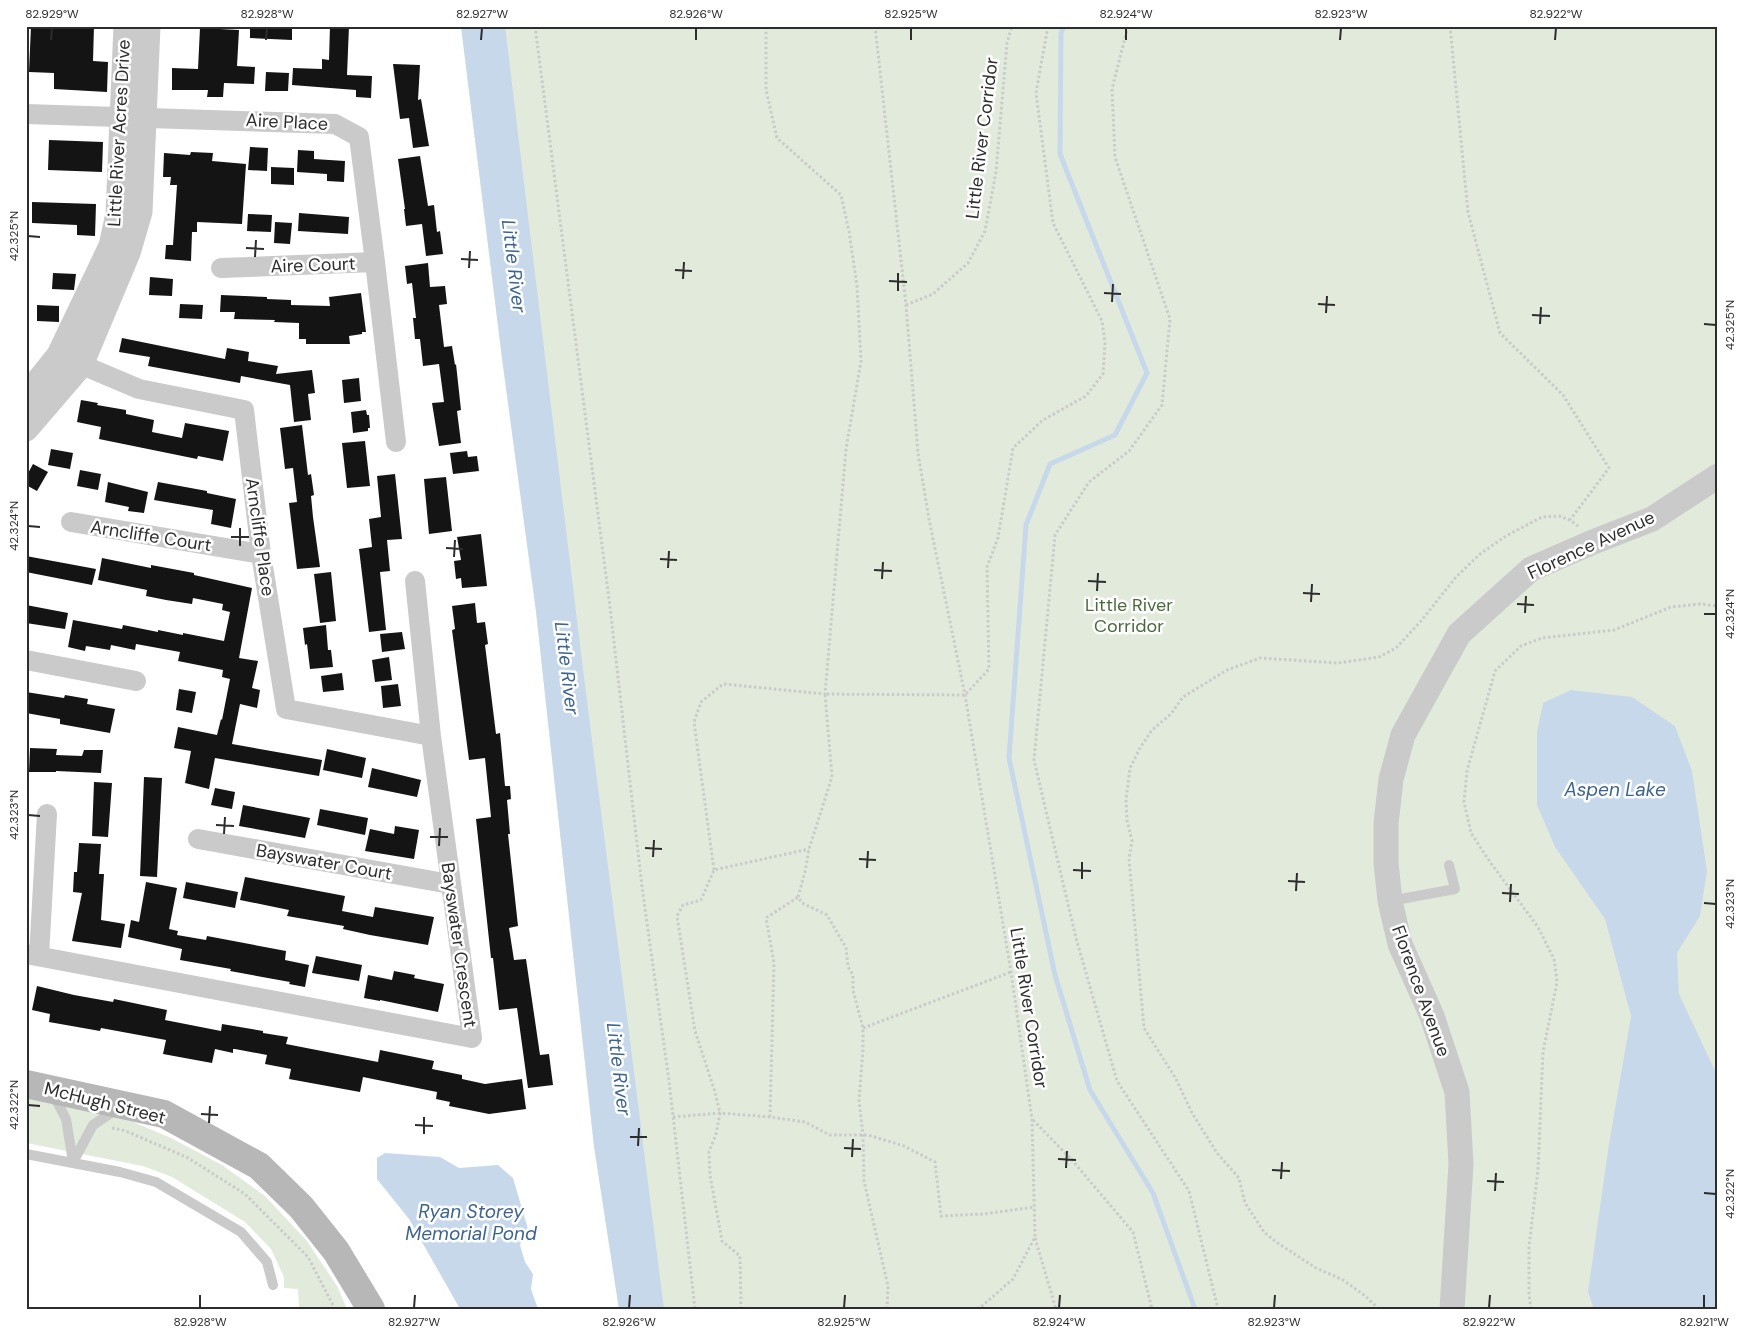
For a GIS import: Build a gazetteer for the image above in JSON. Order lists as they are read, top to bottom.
{
  "streets": {
    "main road": ["McHugh Street"],
    "street": [
      "Aire Place",
      "Little River Acres Drive",
      "Aire Court",
      "Arncliffe Court",
      "Arncliffe Place",
      "Florence Avenue",
      "Bayswater Court",
      "Bayswater Crescent"
    ],
    "path": ["Little River Corridor"]
  },
  "crossings": [
    ["Aire Place", "Little River Acres Drive"],
    ["Aire Place", "Aire Court"],
    ["Little River Acres Drive", "Arncliffe Place"],
    ["Arncliffe Court", "Arncliffe Place"],
    ["Arncliffe Place", "Bayswater Crescent"],
    ["Bayswater Court", "Bayswater Crescent"]
  ],
  "water": ["Little River", "Aspen Lake", "Ryan Storey Memorial Pond"],
  "parks": ["Little River Corridor"],
  "coordinates": [
    "82.929°W",
    "82.928°W",
    "82.927°W",
    "82.926°W",
    "82.925°W",
    "82.924°W",
    "82.923°W",
    "82.922°W",
    "42.325°N",
    "42.324°N",
    "42.323°N",
    "42.322°N",
    "82.921°W"
  ]
}
